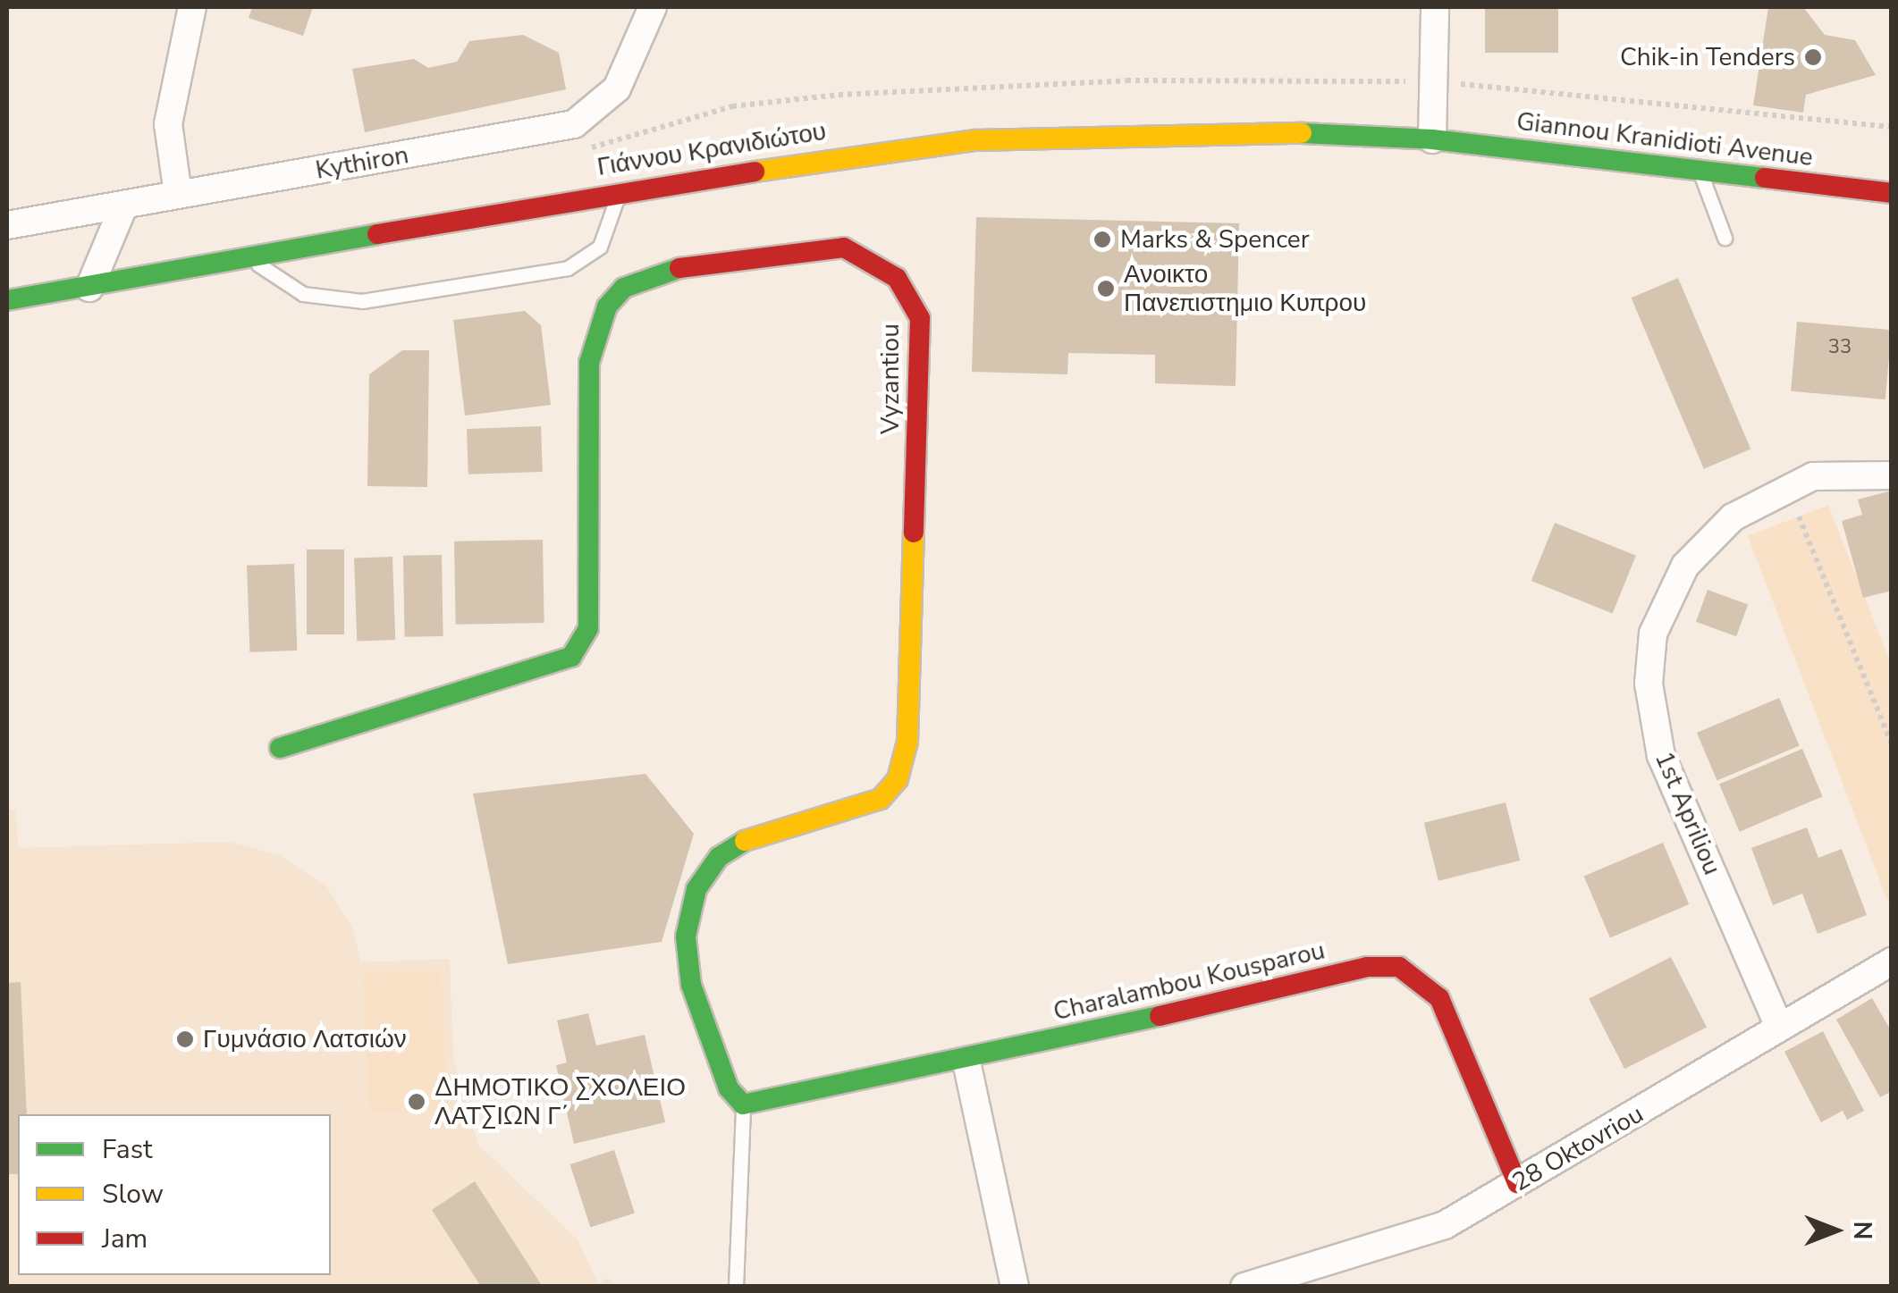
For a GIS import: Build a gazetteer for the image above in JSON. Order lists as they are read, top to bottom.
{
  "streets": {
    "street": [
      "Giannou Kranidioti Avenue",
      "Γιάννου Κρανιδιώτου",
      "Kythiron",
      "Vyzantiou",
      "1st Apriliou",
      "Charalambou Kousparou",
      "28 Oktovriou"
    ]
  },
  "crossings": [
    ["Giannou Kranidioti Avenue", "Γιάννου Κρανιδιώτου"],
    ["Vyzantiou", "Charalambou Kousparou"],
    ["1st Apriliou", "28 Oktovriou"],
    ["Charalambou Kousparou", "28 Oktovriou"]
  ],
  "places": [
    "Chik-in Tenders",
    "Marks & Spencer",
    "Ανοικτο Πανεπιστημιο Κυπρου",
    "Γυμνάσιο Λατσιών",
    "ΔΗΜΟΤΙΚΟ ΣΧΟΛΕΙΟ ΛΑΤΣΙΩΝ Γ΄"
  ],
  "house_numbers": ["33"],
  "legend": ["Fast", "Slow", "Jam"],
  "north": "right"
}
